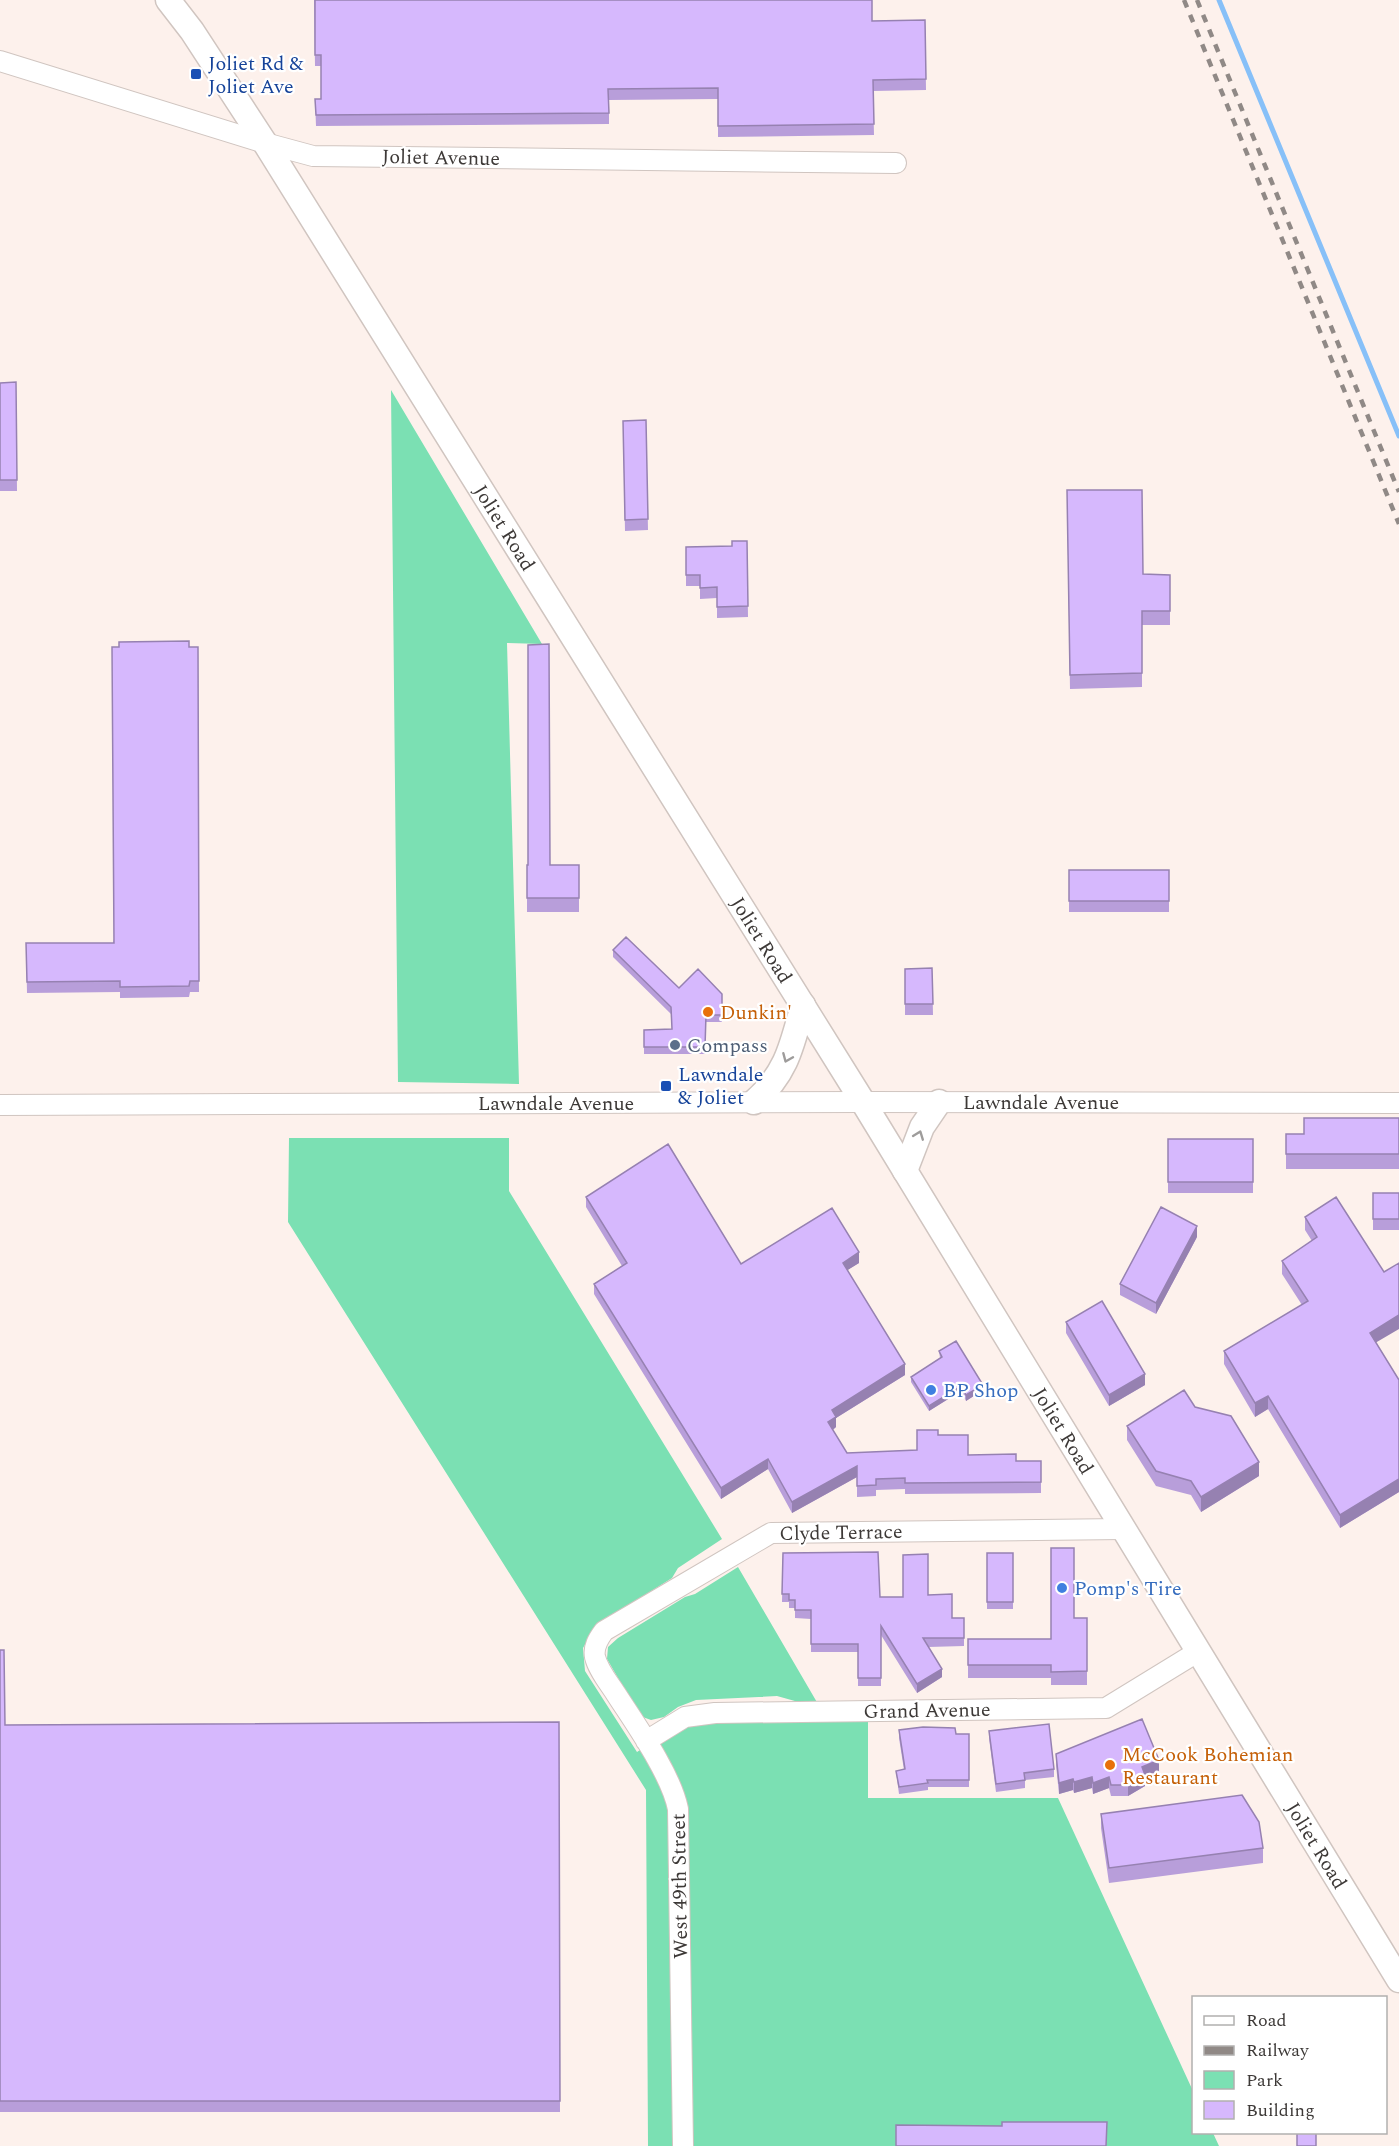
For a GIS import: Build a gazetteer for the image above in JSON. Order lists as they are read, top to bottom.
{
  "streets": {
    "main road": ["Joliet Road"],
    "street": [
      "Joliet Avenue",
      "Lawndale Avenue",
      "Clyde Terrace",
      "Grand Avenue",
      "West 49th Street"
    ]
  },
  "crossings": [
    ["Joliet Avenue", "Joliet Road"],
    ["Joliet Road", "Lawndale Avenue"],
    ["Joliet Road", "Clyde Terrace"],
    ["Joliet Road", "Grand Avenue"],
    ["Clyde Terrace", "West 49th Street"],
    ["Grand Avenue", "West 49th Street"]
  ],
  "places": {
    "transit": ["Joliet Rd & Joliet Ave", "Lawndale & Joliet"],
    "other": [
      "Dunkin'",
      "Compass",
      "BP Shop",
      "Pomp's Tire",
      "McCook Bohemian Restaurant"
    ]
  },
  "legend": [
    "Road",
    "Railway",
    "Park",
    "Building"
  ]
}
